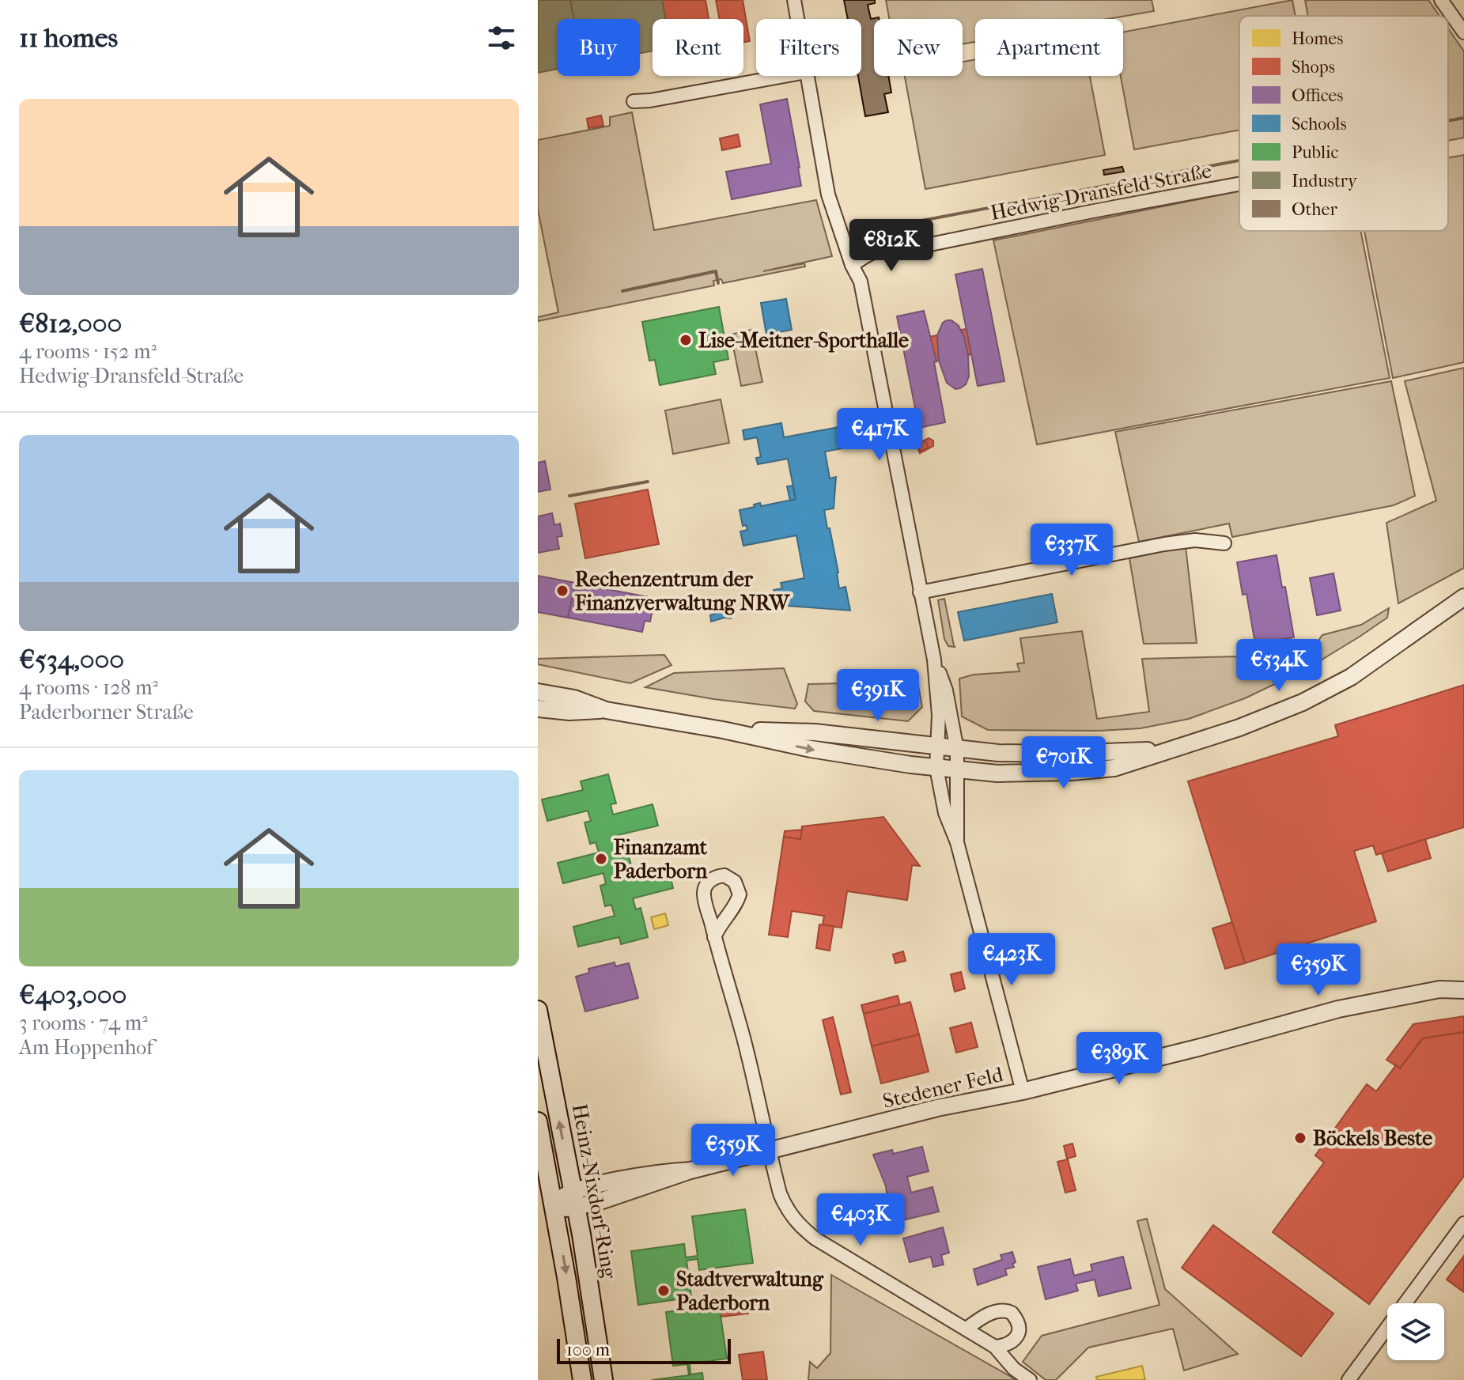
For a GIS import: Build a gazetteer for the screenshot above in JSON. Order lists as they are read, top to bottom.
{
  "streets": {
    "main road": ["Heinz-Nixdorf-Ring"],
    "street": ["Hedwig-Dransfeld-Straße", "Stedener Feld"]
  },
  "crossings": [
    ["Stedener Feld", "Heinz-Nixdorf-Ring"]
  ],
  "places": [
    "Lise-Meitner-Sporthalle",
    "Rechenzentrum der Finanzverwaltung NRW",
    "Finanzamt Paderborn",
    "Böckels Beste",
    "Stadtverwaltung Paderborn"
  ],
  "legend": [
    "Homes",
    "Shops",
    "Offices",
    "Schools",
    "Public",
    "Industry",
    "Other"
  ],
  "scale_bar": "100 m",
  "page": {
    "heading": "11 homes",
    "chip": [
      "Buy",
      "Rent",
      "Filters",
      "New",
      "Apartment"
    ],
    "list": [
      {
        "name": "€812,000",
        "note": "4 rooms · 152 m² · Hedwig-Dransfeld-Straße"
      },
      {
        "name": "€534,000",
        "note": "4 rooms · 128 m² · Paderborner Straße"
      },
      {
        "name": "€403,000",
        "note": "3 rooms · 74 m² · Am Hoppenhof"
      }
    ],
    "price": [
      "€812K",
      "€417K",
      "€337K",
      "€534K",
      "€391K",
      "€701K",
      "€423K",
      "€359K",
      "€389K",
      "€359K",
      "€403K"
    ],
    "scale": "100 m"
  }
}
